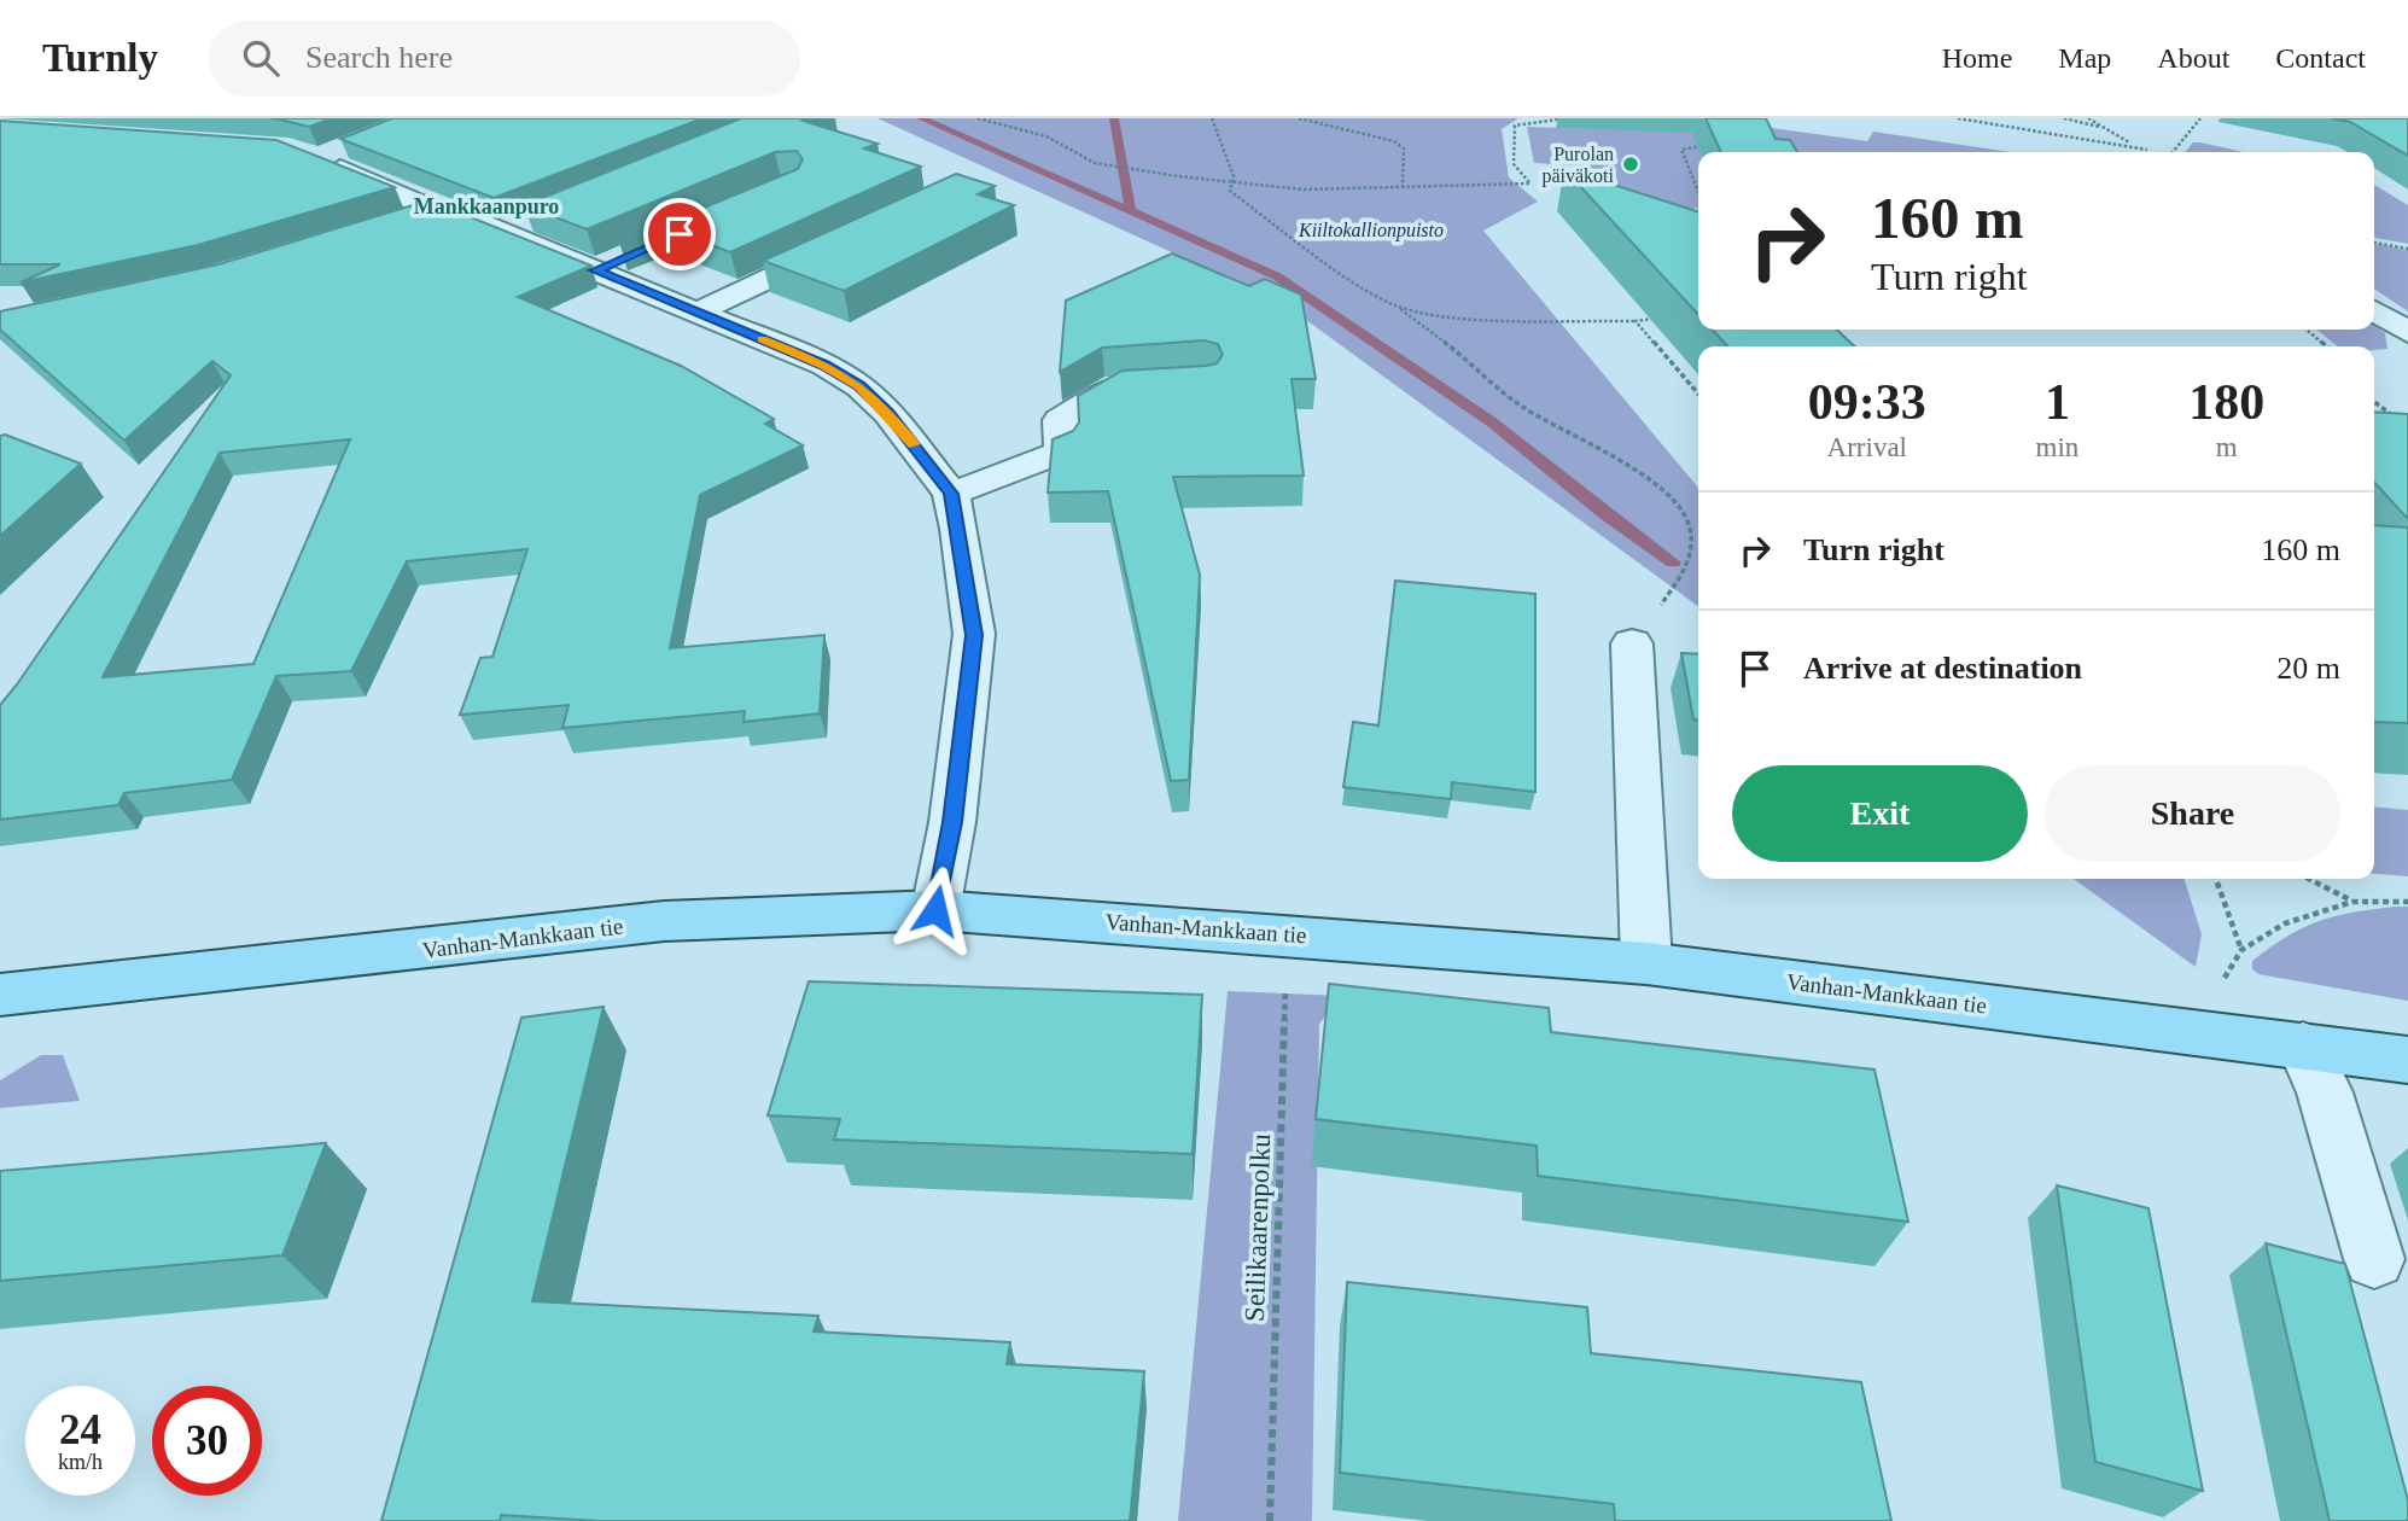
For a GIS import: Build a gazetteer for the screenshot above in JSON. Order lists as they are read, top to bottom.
{
  "streets": {
    "main road": ["Vanhan-Mankkaan tie"],
    "path": ["Seilikaarenpolku"]
  },
  "crossings": [
    ["Vanhan-Mankkaan tie", "Seilikaarenpolku"]
  ],
  "districts": ["Mankkaanpuro"],
  "parks": ["Kiiltokallionpuisto"],
  "places": ["Purolan päiväkoti"],
  "page": {
    "header": "Turnly",
    "search": "Search here",
    "nav": [
      "Home",
      "Map",
      "About",
      "Contact"
    ],
    "turn": ["160 m", "Turn right"],
    "eta": [
      "09:33",
      "Arrival",
      "1",
      "min",
      "180",
      "m"
    ],
    "list": [
      {
        "name": "Turn right",
        "value": "160 m"
      },
      {
        "name": "Arrive at destination",
        "value": "20 m"
      }
    ],
    "buttons": ["Exit", "Share"],
    "speed": "24 km/h",
    "limit": "30"
  }
}
